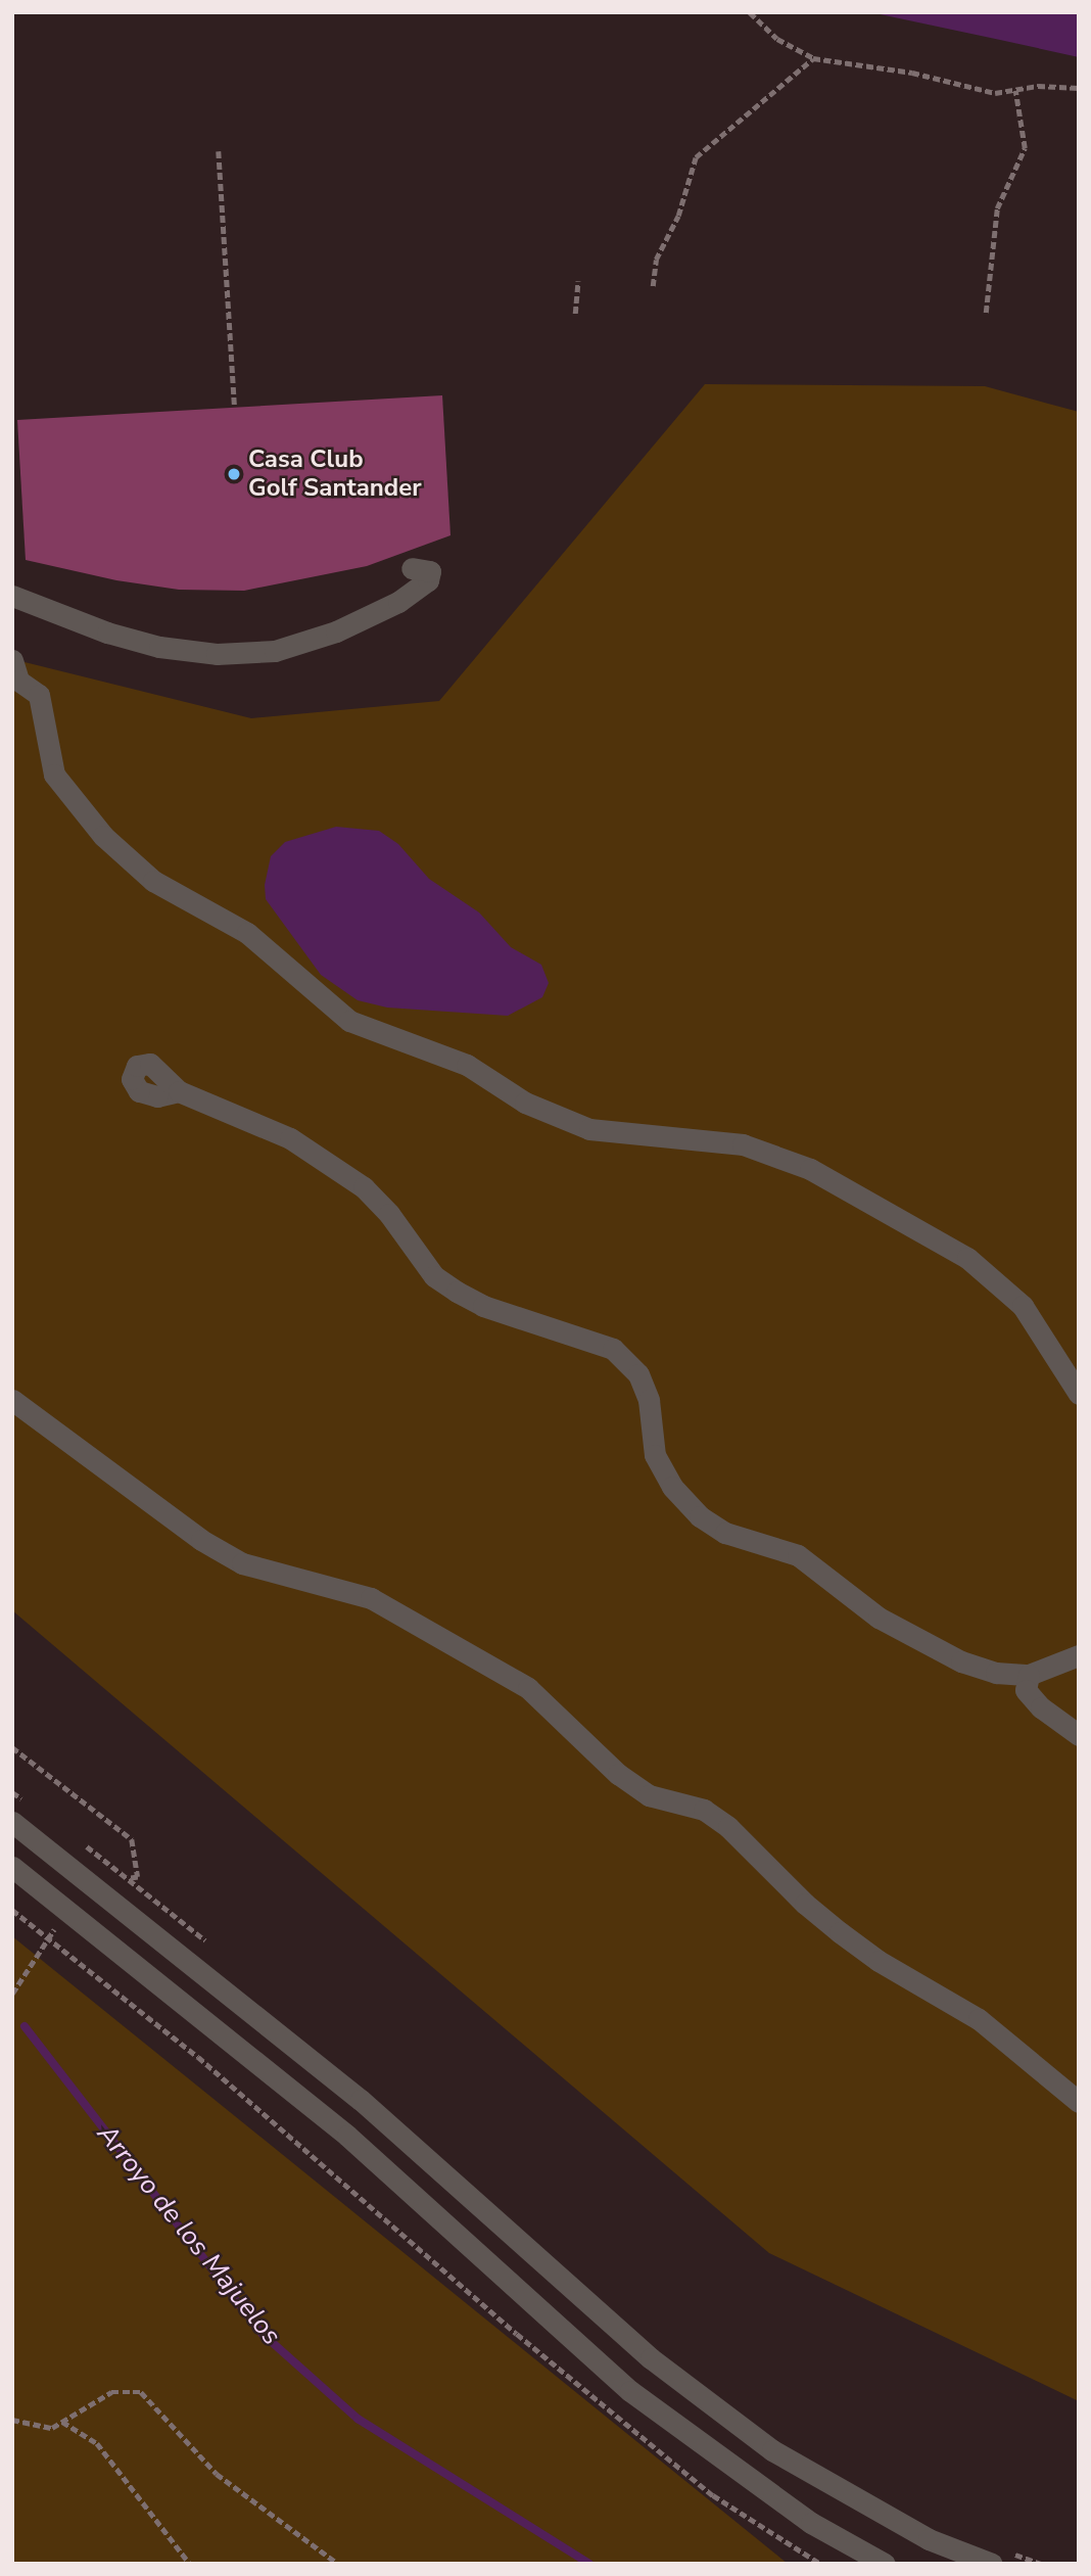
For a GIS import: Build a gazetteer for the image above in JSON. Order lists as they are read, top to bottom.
{
  "water": ["Arroyo de los Majuelos"],
  "places": ["Casa Club Golf Santander"]
}
